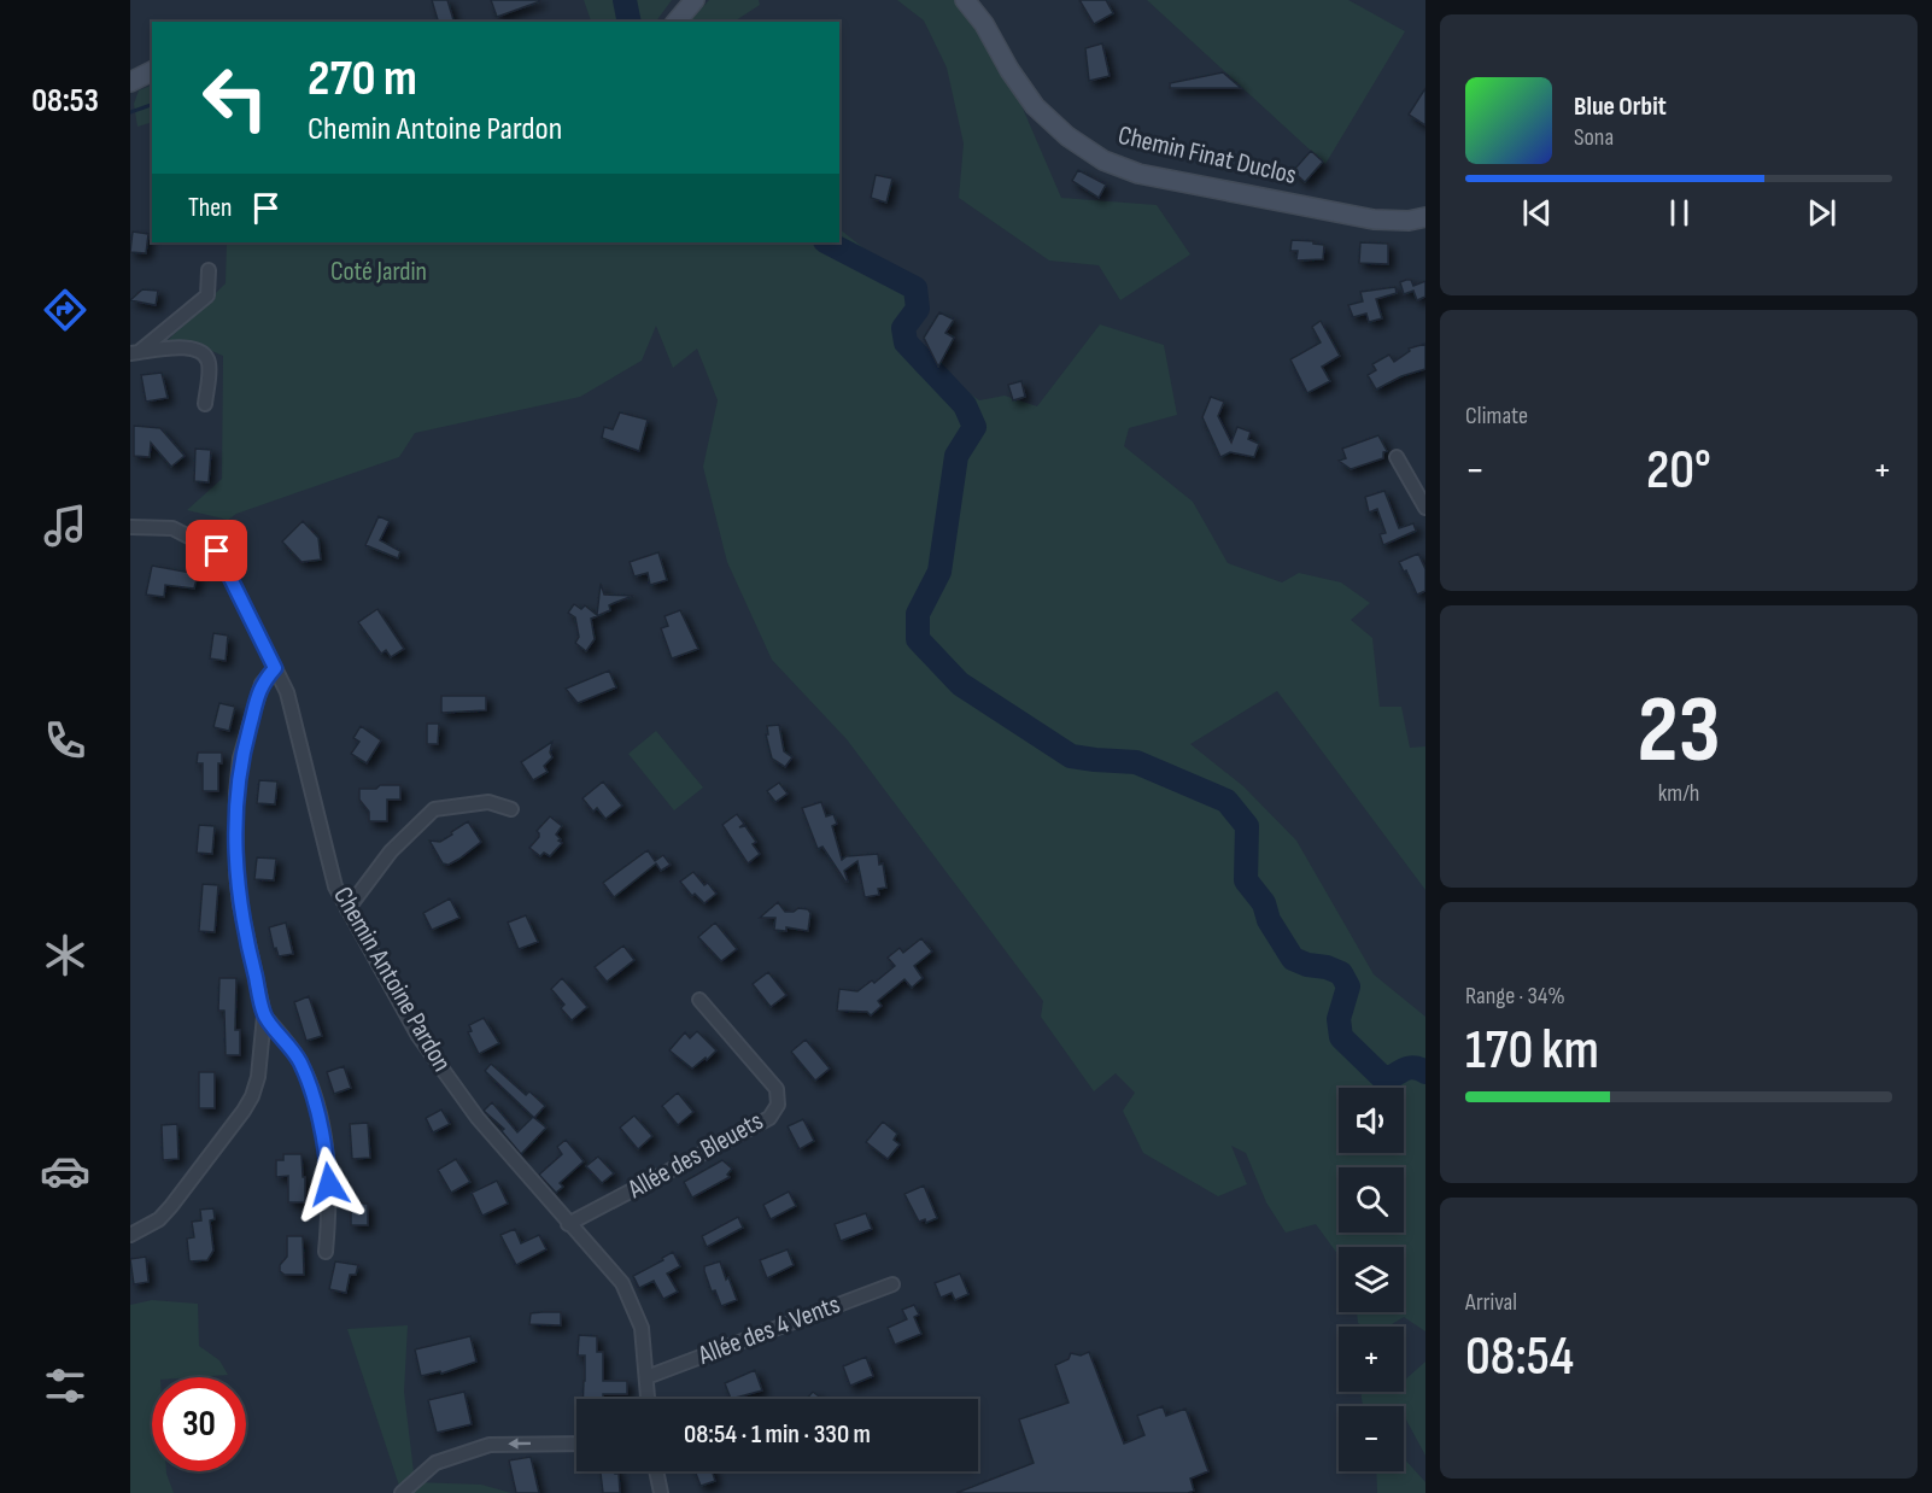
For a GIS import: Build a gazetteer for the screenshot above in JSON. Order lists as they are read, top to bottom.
{
  "streets": {
    "main road": ["Chemin Finat Duclos"],
    "street": ["Chemin Antoine Pardon", "Allée des Bleuets", "Allée des 4 Vents"]
  },
  "crossings": [
    ["Chemin Antoine Pardon", "Allée des Bleuets"],
    ["Chemin Antoine Pardon", "Allée des 4 Vents"]
  ],
  "parks": ["Coté Jardin"],
  "page": {
    "tabs": "08:53",
    "turn": ["270 m", "Chemin Antoine Pardon"],
    "song": ["Blue Orbit", "Sona"],
    "then": "Then",
    "tile": [
      "Climate",
      ["23", "km/h"],
      ["Range · 34%", "170 km"],
      ["Arrival", "08:54"]
    ],
    "heat": ["−", "20°", "+"],
    "map_buttons": ["+", "−"],
    "limit": "30",
    "trip": "08:54 · 1 min · 330 m"
  }
}
